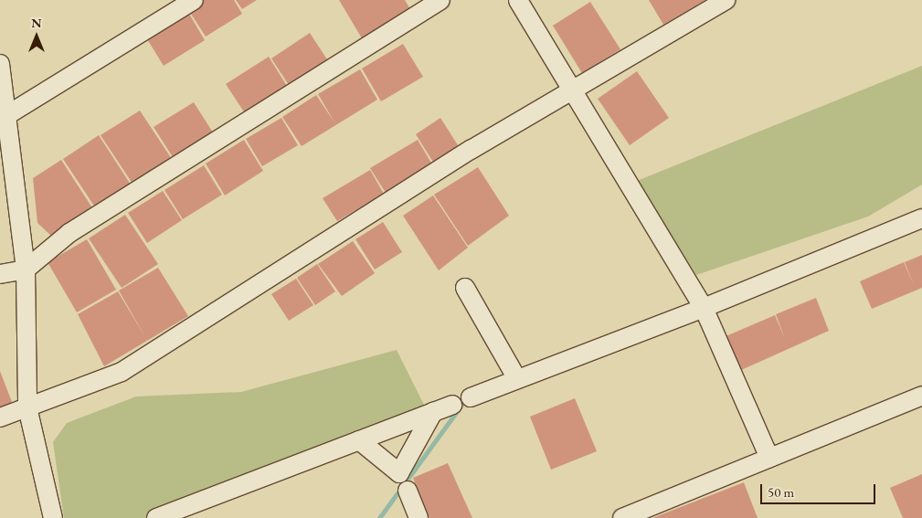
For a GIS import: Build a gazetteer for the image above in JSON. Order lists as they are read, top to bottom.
{
  "scale_bar": "50 m",
  "north": "top"
}
